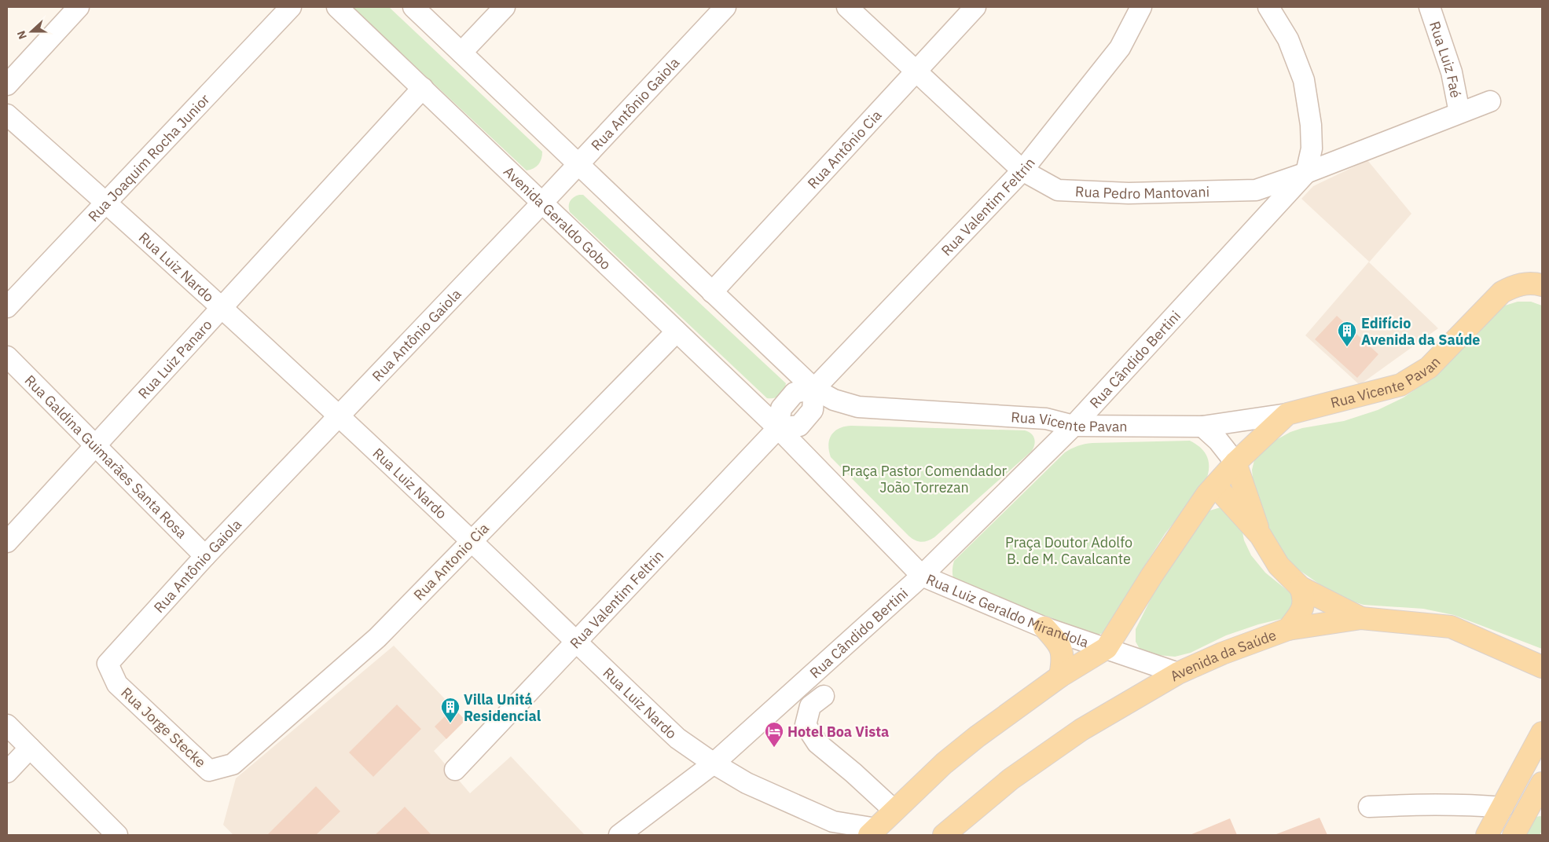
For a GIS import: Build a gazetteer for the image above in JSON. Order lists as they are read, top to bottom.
{
  "streets": {
    "main road": ["Rua Vicente Pavan", "Avenida da Saúde"],
    "street": [
      "Rua Luiz Faé",
      "Rua Antônio Gaiola",
      "Rua Antônio Cia",
      "Rua Joaquim Rocha Junior",
      "Rua Pedro Mantovani",
      "Rua Valentim Feltrin",
      "Avenida Geraldo Gobo",
      "Rua Luiz Nardo",
      "Rua Luiz Panaro",
      "Rua Cândido Bertini",
      "Rua Galdina Guimarães Santa Rosa",
      "Rua Antonio Cia",
      "Rua Luiz Geraldo Mirandola",
      "Rua Jorge Stecke"
    ]
  },
  "crossings": [
    ["Rua Luiz Faé", "Rua Pedro Mantovani"],
    ["Rua Antônio Gaiola", "Avenida Geraldo Gobo"],
    ["Rua Antônio Gaiola", "Rua Luiz Nardo"],
    ["Rua Antônio Gaiola", "Rua Galdina Guimarães Santa Rosa"],
    ["Rua Antônio Gaiola", "Rua Jorge Stecke"],
    ["Rua Antônio Cia", "Rua Pedro Mantovani"],
    ["Rua Joaquim Rocha Junior", "Rua Luiz Nardo"],
    ["Rua Pedro Mantovani", "Rua Valentim Feltrin"],
    ["Rua Pedro Mantovani", "Rua Cândido Bertini"],
    ["Rua Valentim Feltrin", "Avenida Geraldo Gobo"],
    ["Rua Valentim Feltrin", "Rua Luiz Nardo"],
    ["Rua Valentim Feltrin", "Rua Vicente Pavan"],
    ["Rua Valentim Feltrin", "Rua Luiz Geraldo Mirandola"],
    ["Avenida Geraldo Gobo", "Rua Luiz Panaro"],
    ["Avenida Geraldo Gobo", "Rua Antonio Cia"],
    ["Avenida Geraldo Gobo", "Rua Luiz Geraldo Mirandola"],
    ["Rua Luiz Nardo", "Rua Luiz Panaro"],
    ["Rua Luiz Nardo", "Rua Cândido Bertini"],
    ["Rua Luiz Nardo", "Rua Antonio Cia"],
    ["Rua Luiz Panaro", "Rua Galdina Guimarães Santa Rosa"],
    ["Rua Cândido Bertini", "Rua Vicente Pavan"],
    ["Rua Cândido Bertini", "Rua Luiz Geraldo Mirandola"],
    ["Rua Antonio Cia", "Rua Jorge Stecke"],
    ["Rua Luiz Geraldo Mirandola", "Avenida da Saúde"]
  ],
  "parks": ["Praça Pastor Comendador João Torrezan", "Praça Doutor Adolfo B. de M. Cavalcante"],
  "places": {
    "building": ["Edifício Avenida da Saúde", "Villa Unitá Residencial"],
    "hotel": ["Hotel Boa Vista"]
  },
  "north": "left"
}
